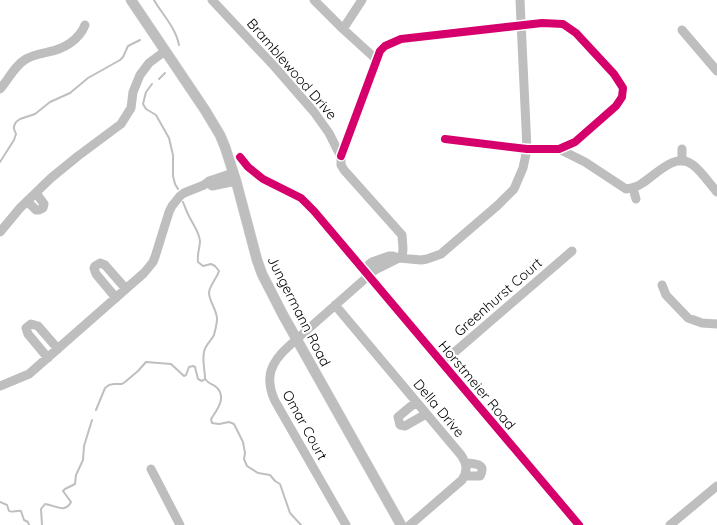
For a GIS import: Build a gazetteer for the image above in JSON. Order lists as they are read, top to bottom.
{
  "streets": {
    "main road": ["Jungermann Road"],
    "street": [
      "Bramblewood Drive",
      "Greenhurst Court",
      "Horstmeier Road",
      "Della Drive",
      "Omar Court"
    ]
  },
  "crossings": [
    ["Bramblewood Drive", "Omar Court"],
    ["Greenhurst Court", "Horstmeier Road"],
    ["Jungermann Road", "Omar Court"],
    ["Horstmeier Road", "Omar Court"],
    ["Della Drive", "Omar Court"]
  ]
}
